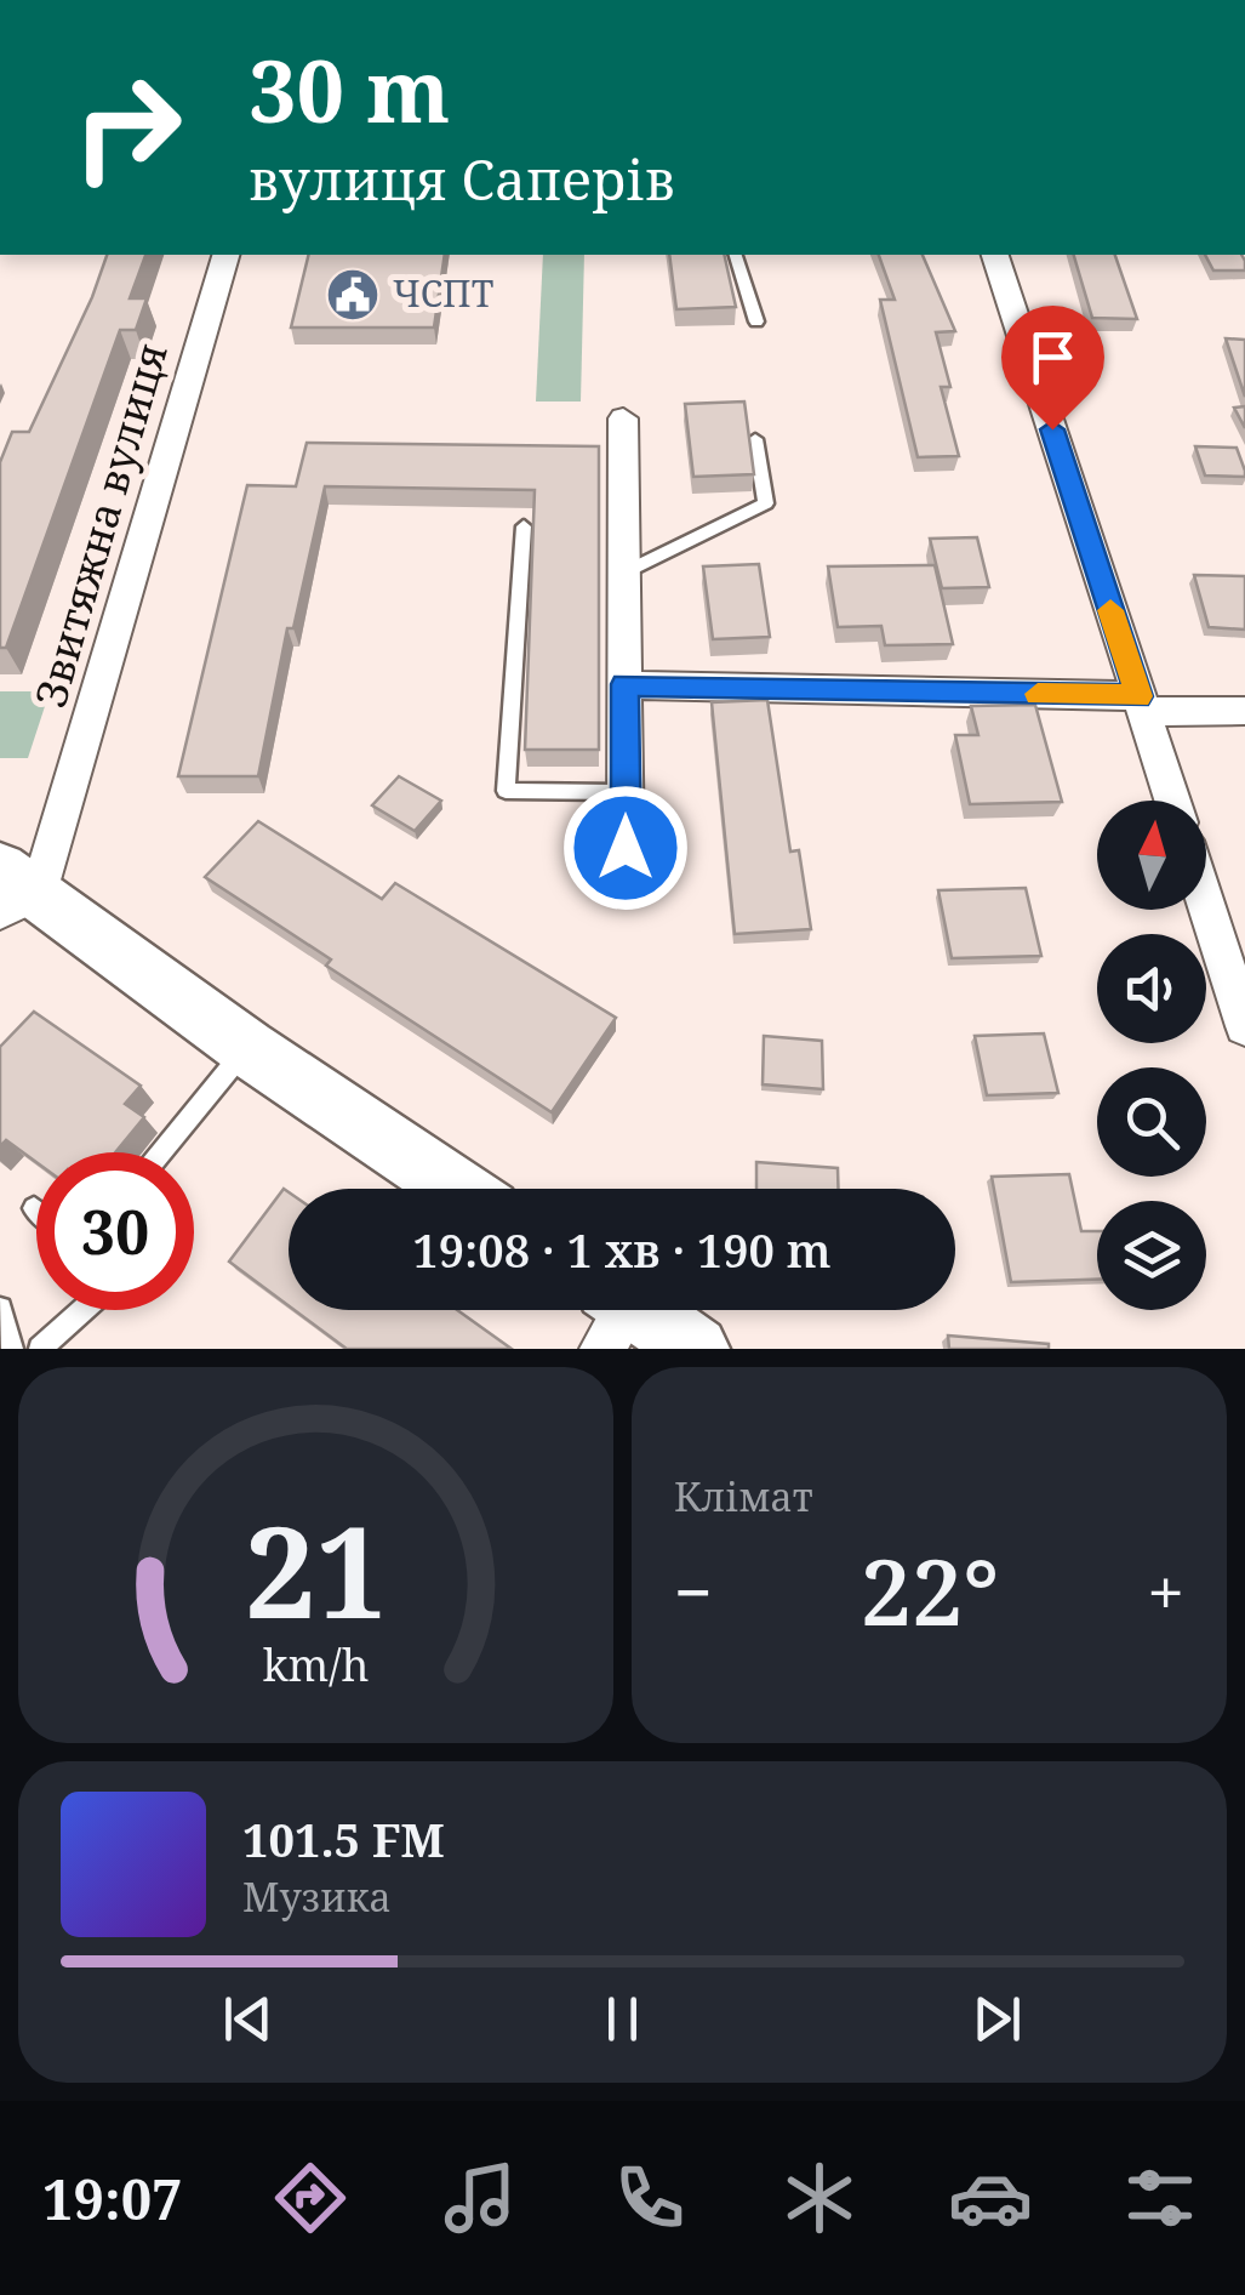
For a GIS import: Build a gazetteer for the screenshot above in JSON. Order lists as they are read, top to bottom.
{
  "streets": {
    "street": ["Звитяжна вулиця"]
  },
  "places": {
    "public building": ["ЧСПТ"]
  },
  "north": "top",
  "page": {
    "turn": ["30 m", "вулиця Саперів"],
    "limit": "30",
    "trip": "19:08 · 1 хв · 190 m",
    "tile": "Клімат",
    "heat": ["−", "22°", "+"],
    "song": ["101.5 FM", "Музика"],
    "tabs": "19:07",
    "gauge": ["21", "km/h"]
  }
}
